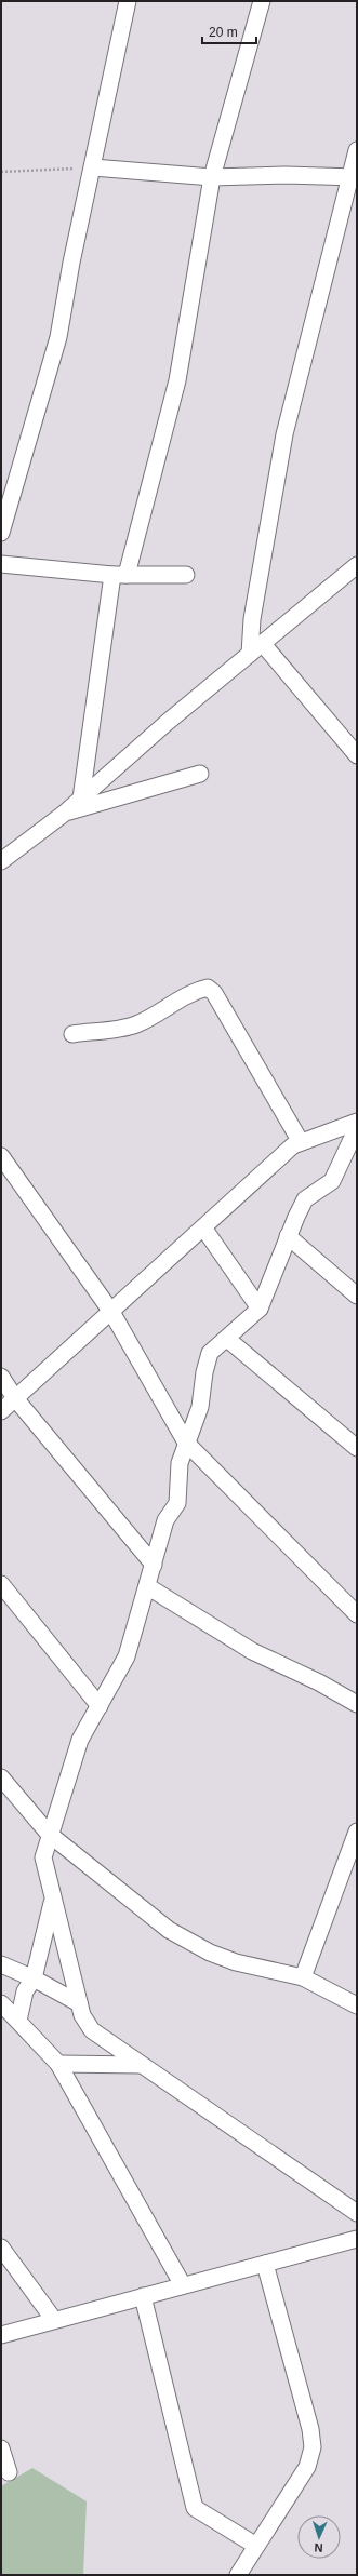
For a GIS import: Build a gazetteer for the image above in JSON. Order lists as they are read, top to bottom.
{
  "scale_bar": "20 m",
  "north": "bottom"
}
